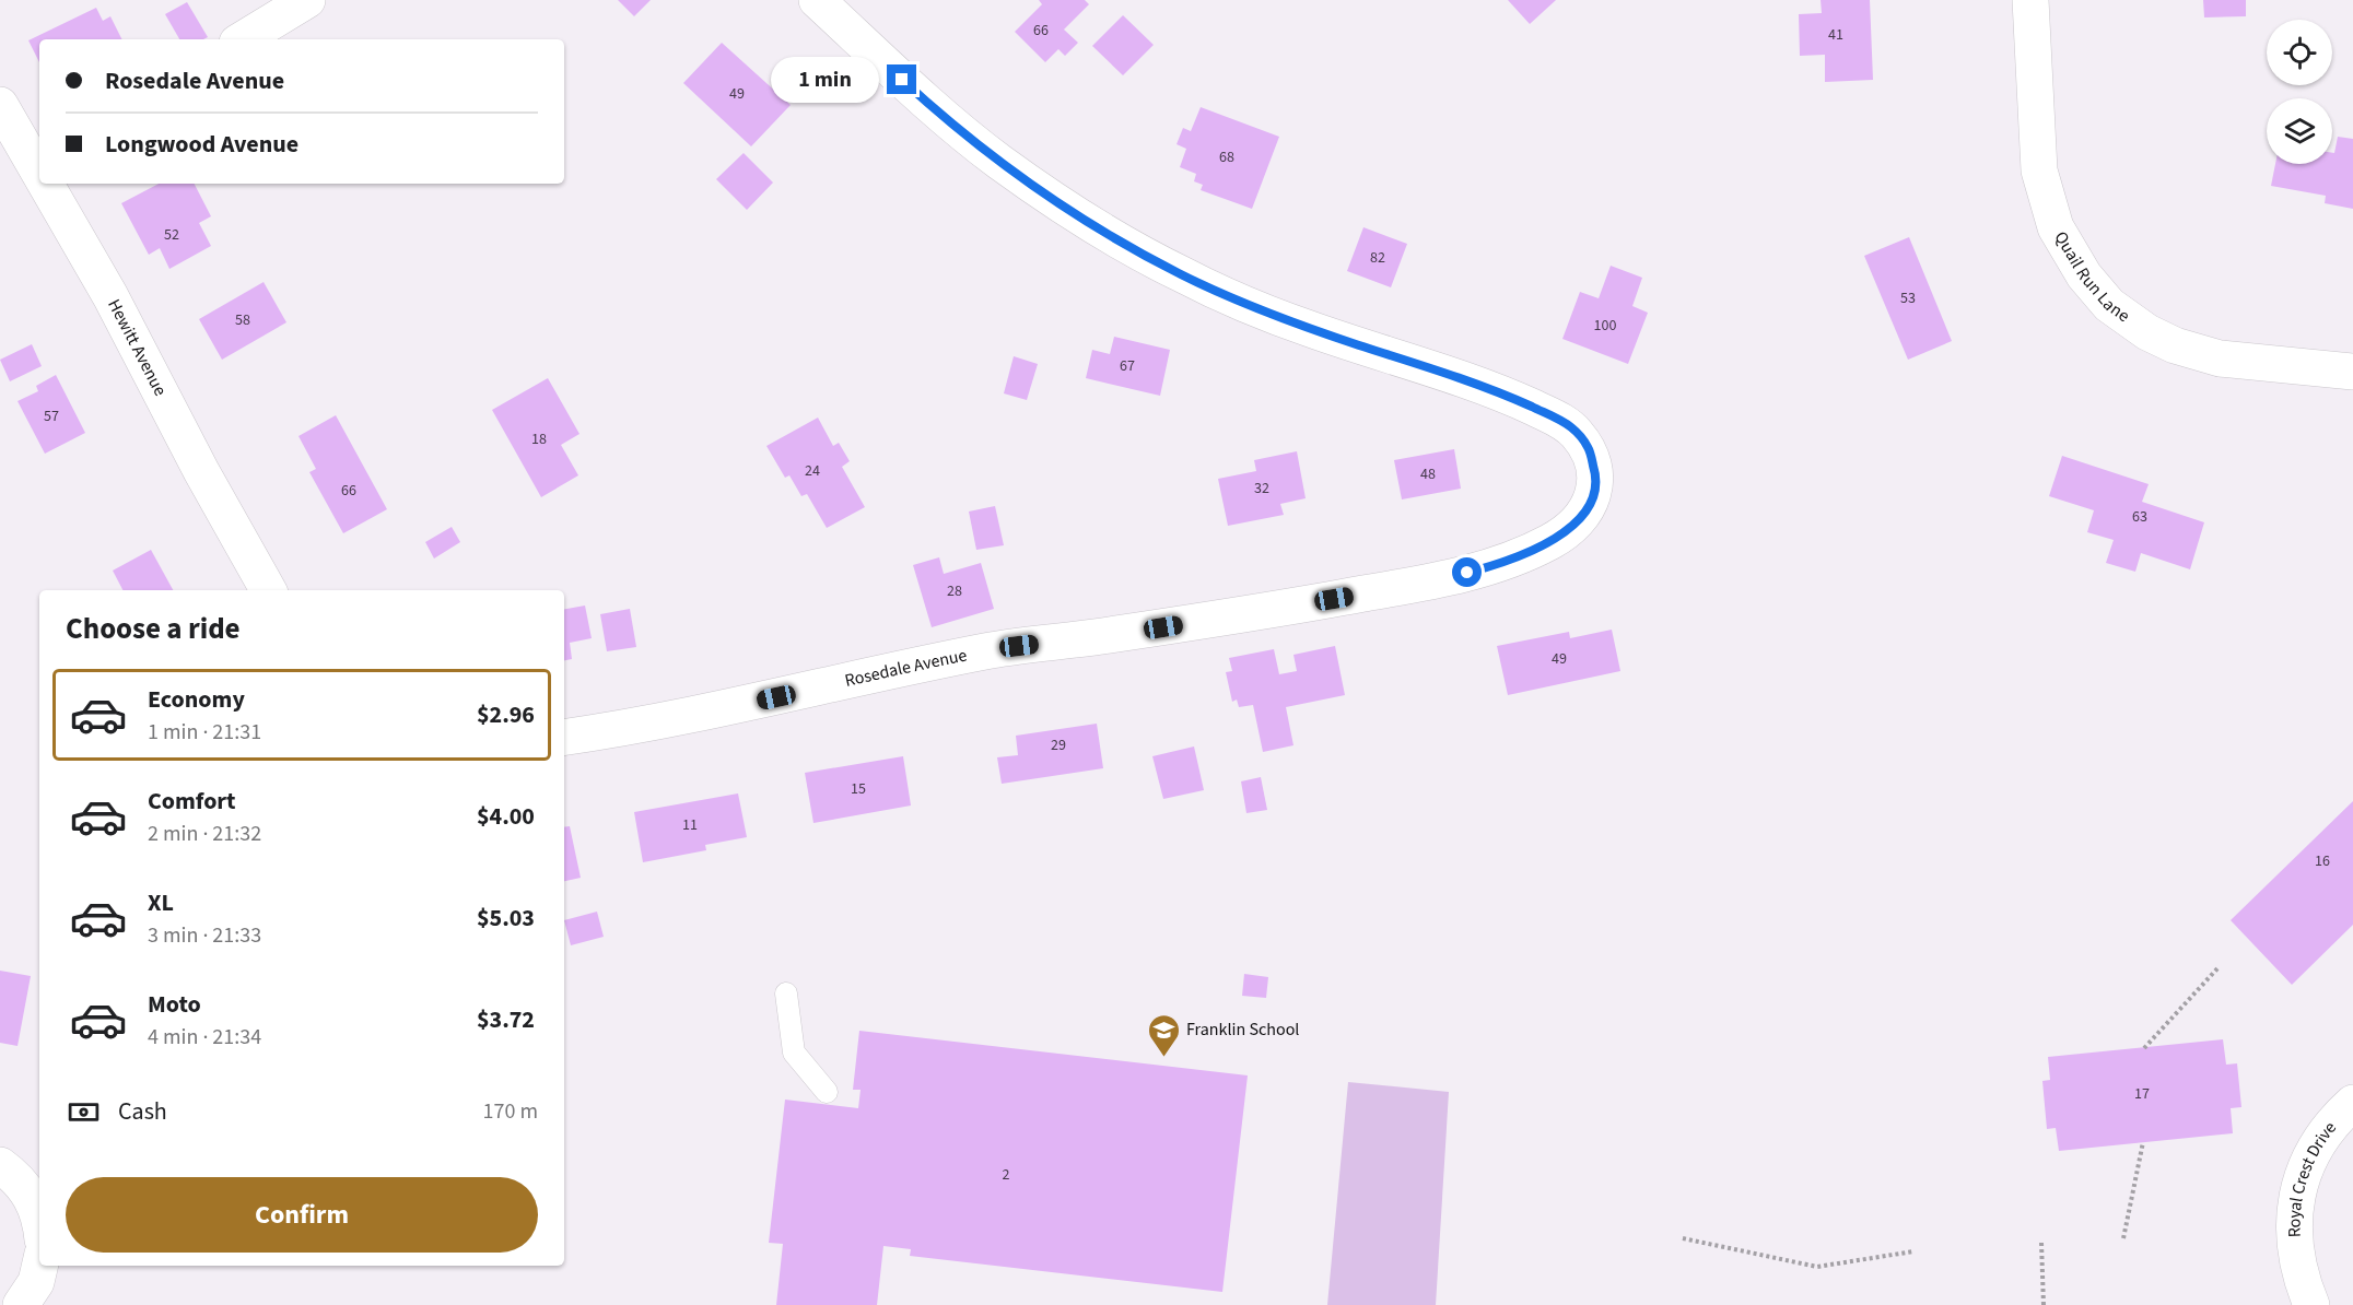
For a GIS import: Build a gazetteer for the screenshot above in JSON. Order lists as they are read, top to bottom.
{
  "streets": {
    "street": [
      "Quail Run Lane",
      "Hewitt Avenue",
      "Rosedale Avenue",
      "Royal Crest Drive"
    ]
  },
  "places": {
    "school or university": ["Franklin School"]
  },
  "house_numbers": [
    "66",
    "41",
    "49",
    "68",
    "52",
    "82",
    "53",
    "58",
    "100",
    "67",
    "57",
    "18",
    "24",
    "48",
    "32",
    "66",
    "63",
    "28",
    "49",
    "29",
    "15",
    "11",
    "16",
    "17",
    "2"
  ],
  "page": {
    "banner": ["Rosedale Avenue", "Longwood Avenue"],
    "bubble": "1 min",
    "heading": "Choose a ride",
    "list": [
      {
        "name": "Economy",
        "note": "1 min · 21:31",
        "value": "$2.96"
      },
      {
        "name": "Comfort",
        "note": "2 min · 21:32",
        "value": "$4.00"
      },
      {
        "name": "XL",
        "note": "3 min · 21:33",
        "value": "$5.03"
      },
      {
        "name": "Moto",
        "note": "4 min · 21:34",
        "value": "$3.72"
      }
    ],
    "pay": ["Cash", "170 m"],
    "buttons": "Confirm"
  }
}
